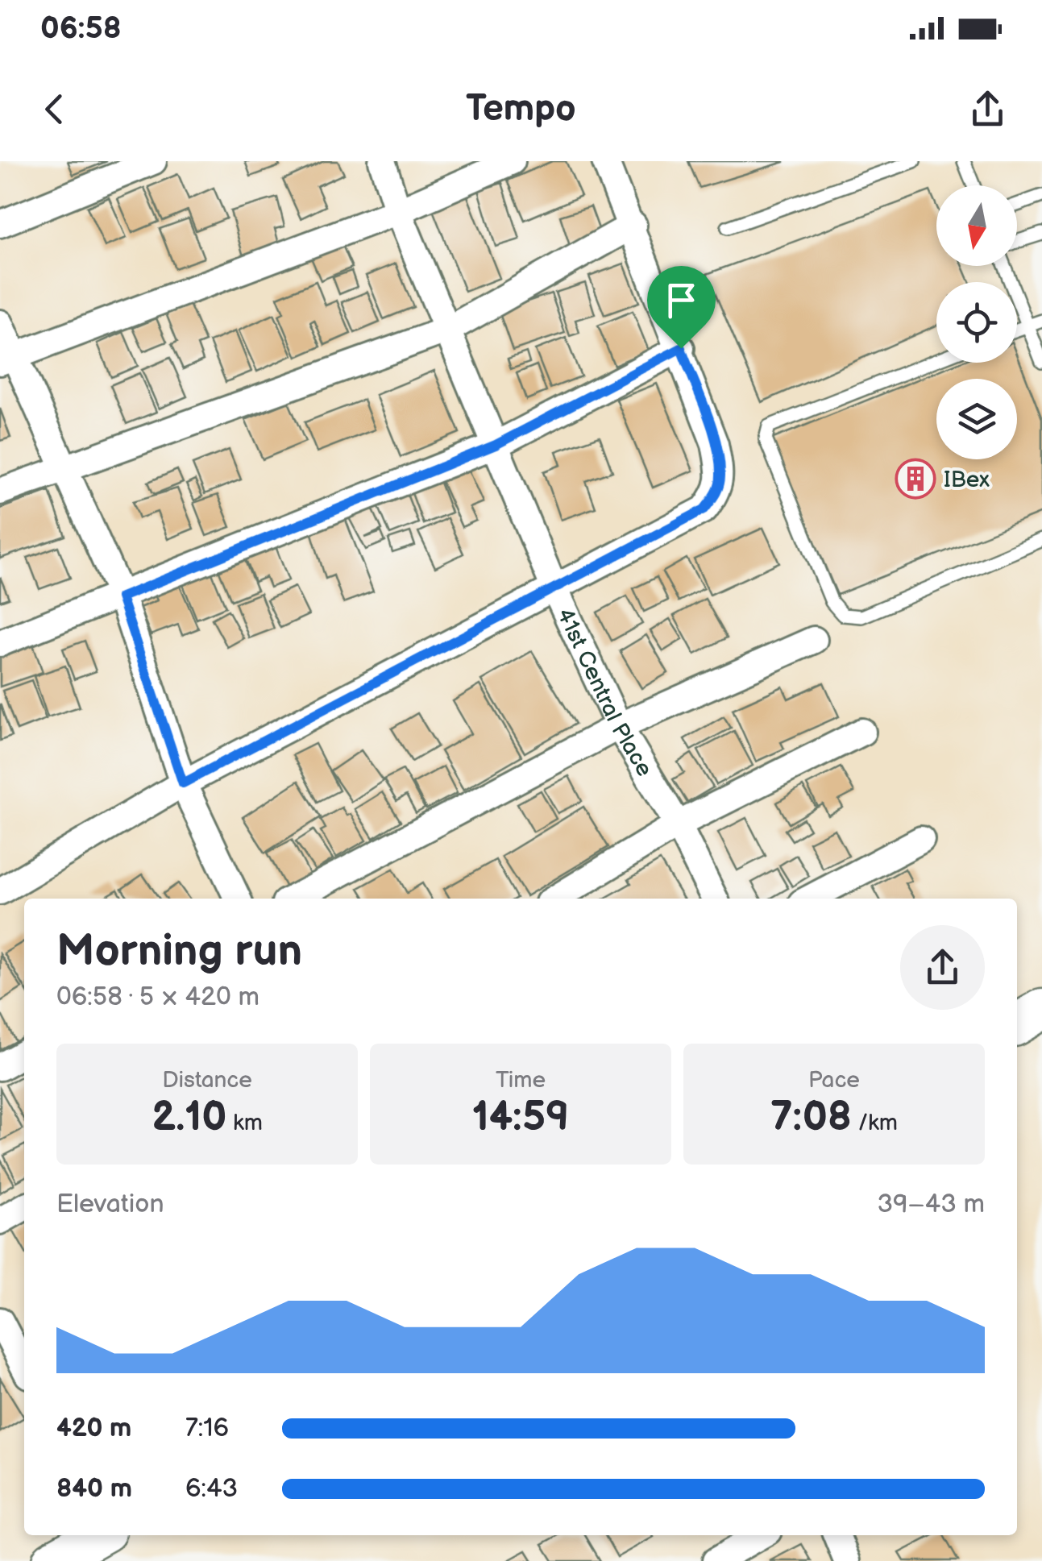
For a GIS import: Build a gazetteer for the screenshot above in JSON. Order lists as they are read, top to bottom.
{
  "streets": {
    "street": ["41st Central Place"]
  },
  "places": {
    "building": ["IBex"]
  },
  "north": "bottom",
  "page": {
    "status": "06:58",
    "header": "Tempo",
    "heading": ["Morning run", "06:58 · 5 × 420 m"],
    "stats": [
      ["Distance", "2.10 km"],
      ["Time", "14:59"],
      ["Pace", "7:08 /km"]
    ],
    "chart": ["Elevation", "39–43 m"],
    "list": [
      {
        "name": "420 m",
        "note": "7:16"
      },
      {
        "name": "840 m",
        "note": "6:43"
      }
    ]
  }
}
